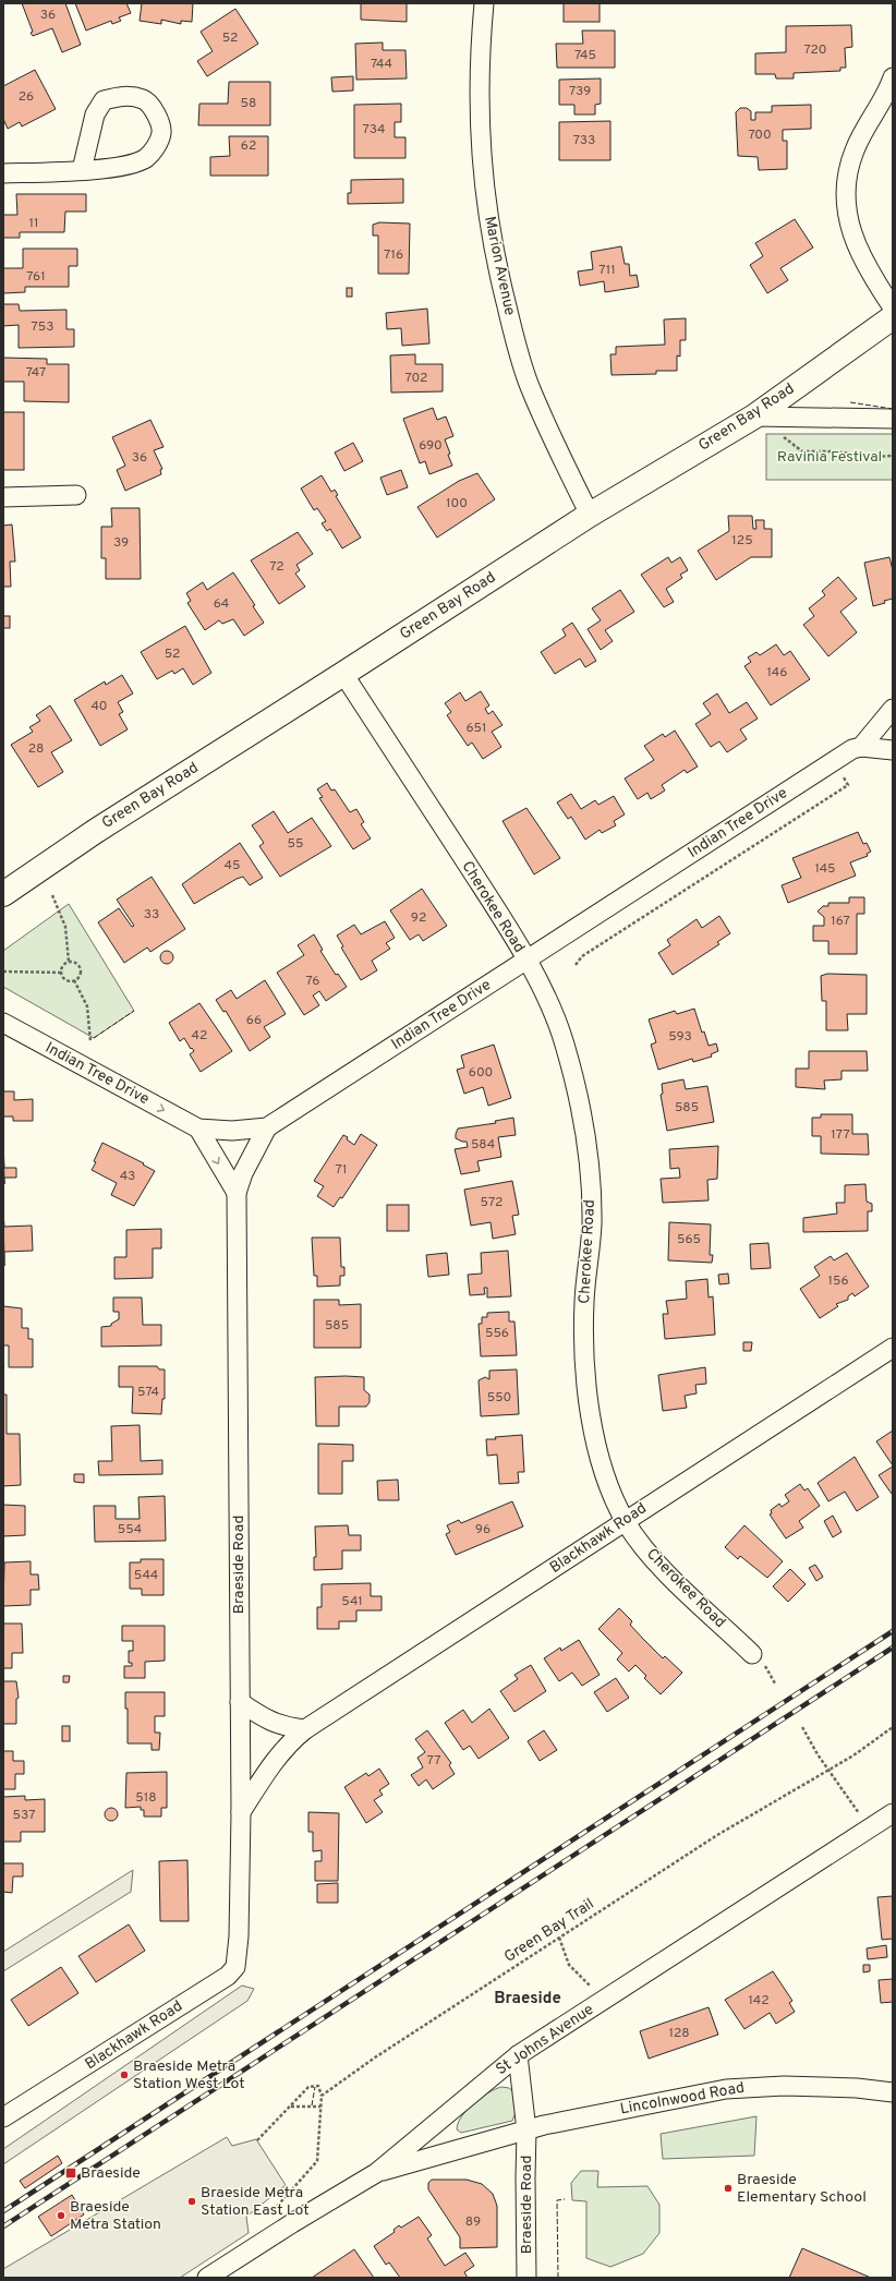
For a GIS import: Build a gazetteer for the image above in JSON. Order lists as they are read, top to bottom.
{
  "streets": {
    "main road": ["Green Bay Road"],
    "street": [
      "Marion Avenue",
      "Indian Tree Drive",
      "Cherokee Road",
      "Blackhawk Road",
      "Braeside Road",
      "St Johns Avenue",
      "Lincolnwood Road"
    ],
    "path": ["Green Bay Trail"]
  },
  "crossings": [
    ["Marion Avenue", "Green Bay Road"],
    ["Green Bay Road", "Cherokee Road"],
    ["Indian Tree Drive", "Cherokee Road"],
    ["Indian Tree Drive", "Braeside Road"],
    ["Cherokee Road", "Blackhawk Road"],
    ["Blackhawk Road", "Braeside Road"],
    ["Braeside Road", "Lincolnwood Road"],
    ["St Johns Avenue", "Lincolnwood Road"]
  ],
  "districts": ["Braeside"],
  "parks": ["Ravinia Festival"],
  "places": {
    "other": [
      "Braeside Metra Station West Lot",
      "Braeside Elementary School",
      "Braeside Metra Station East Lot",
      "Braeside Metra Station"
    ],
    "transit": ["Braeside"]
  },
  "house_numbers": [
    "36",
    "52",
    "720",
    "745",
    "744",
    "739",
    "26",
    "58",
    "734",
    "700",
    "733",
    "62",
    "11",
    "716",
    "711",
    "761",
    "753",
    "747",
    "702",
    "690",
    "36",
    "100",
    "125",
    "39",
    "72",
    "64",
    "52",
    "146",
    "40",
    "651",
    "28",
    "55",
    "45",
    "145",
    "33",
    "92",
    "167",
    "76",
    "66",
    "42",
    "593",
    "600",
    "585",
    "177",
    "584",
    "71",
    "43",
    "572",
    "565",
    "156",
    "585",
    "556",
    "574",
    "550",
    "554",
    "96",
    "544",
    "541",
    "77",
    "518",
    "537",
    "142",
    "128",
    "89"
  ]
}
